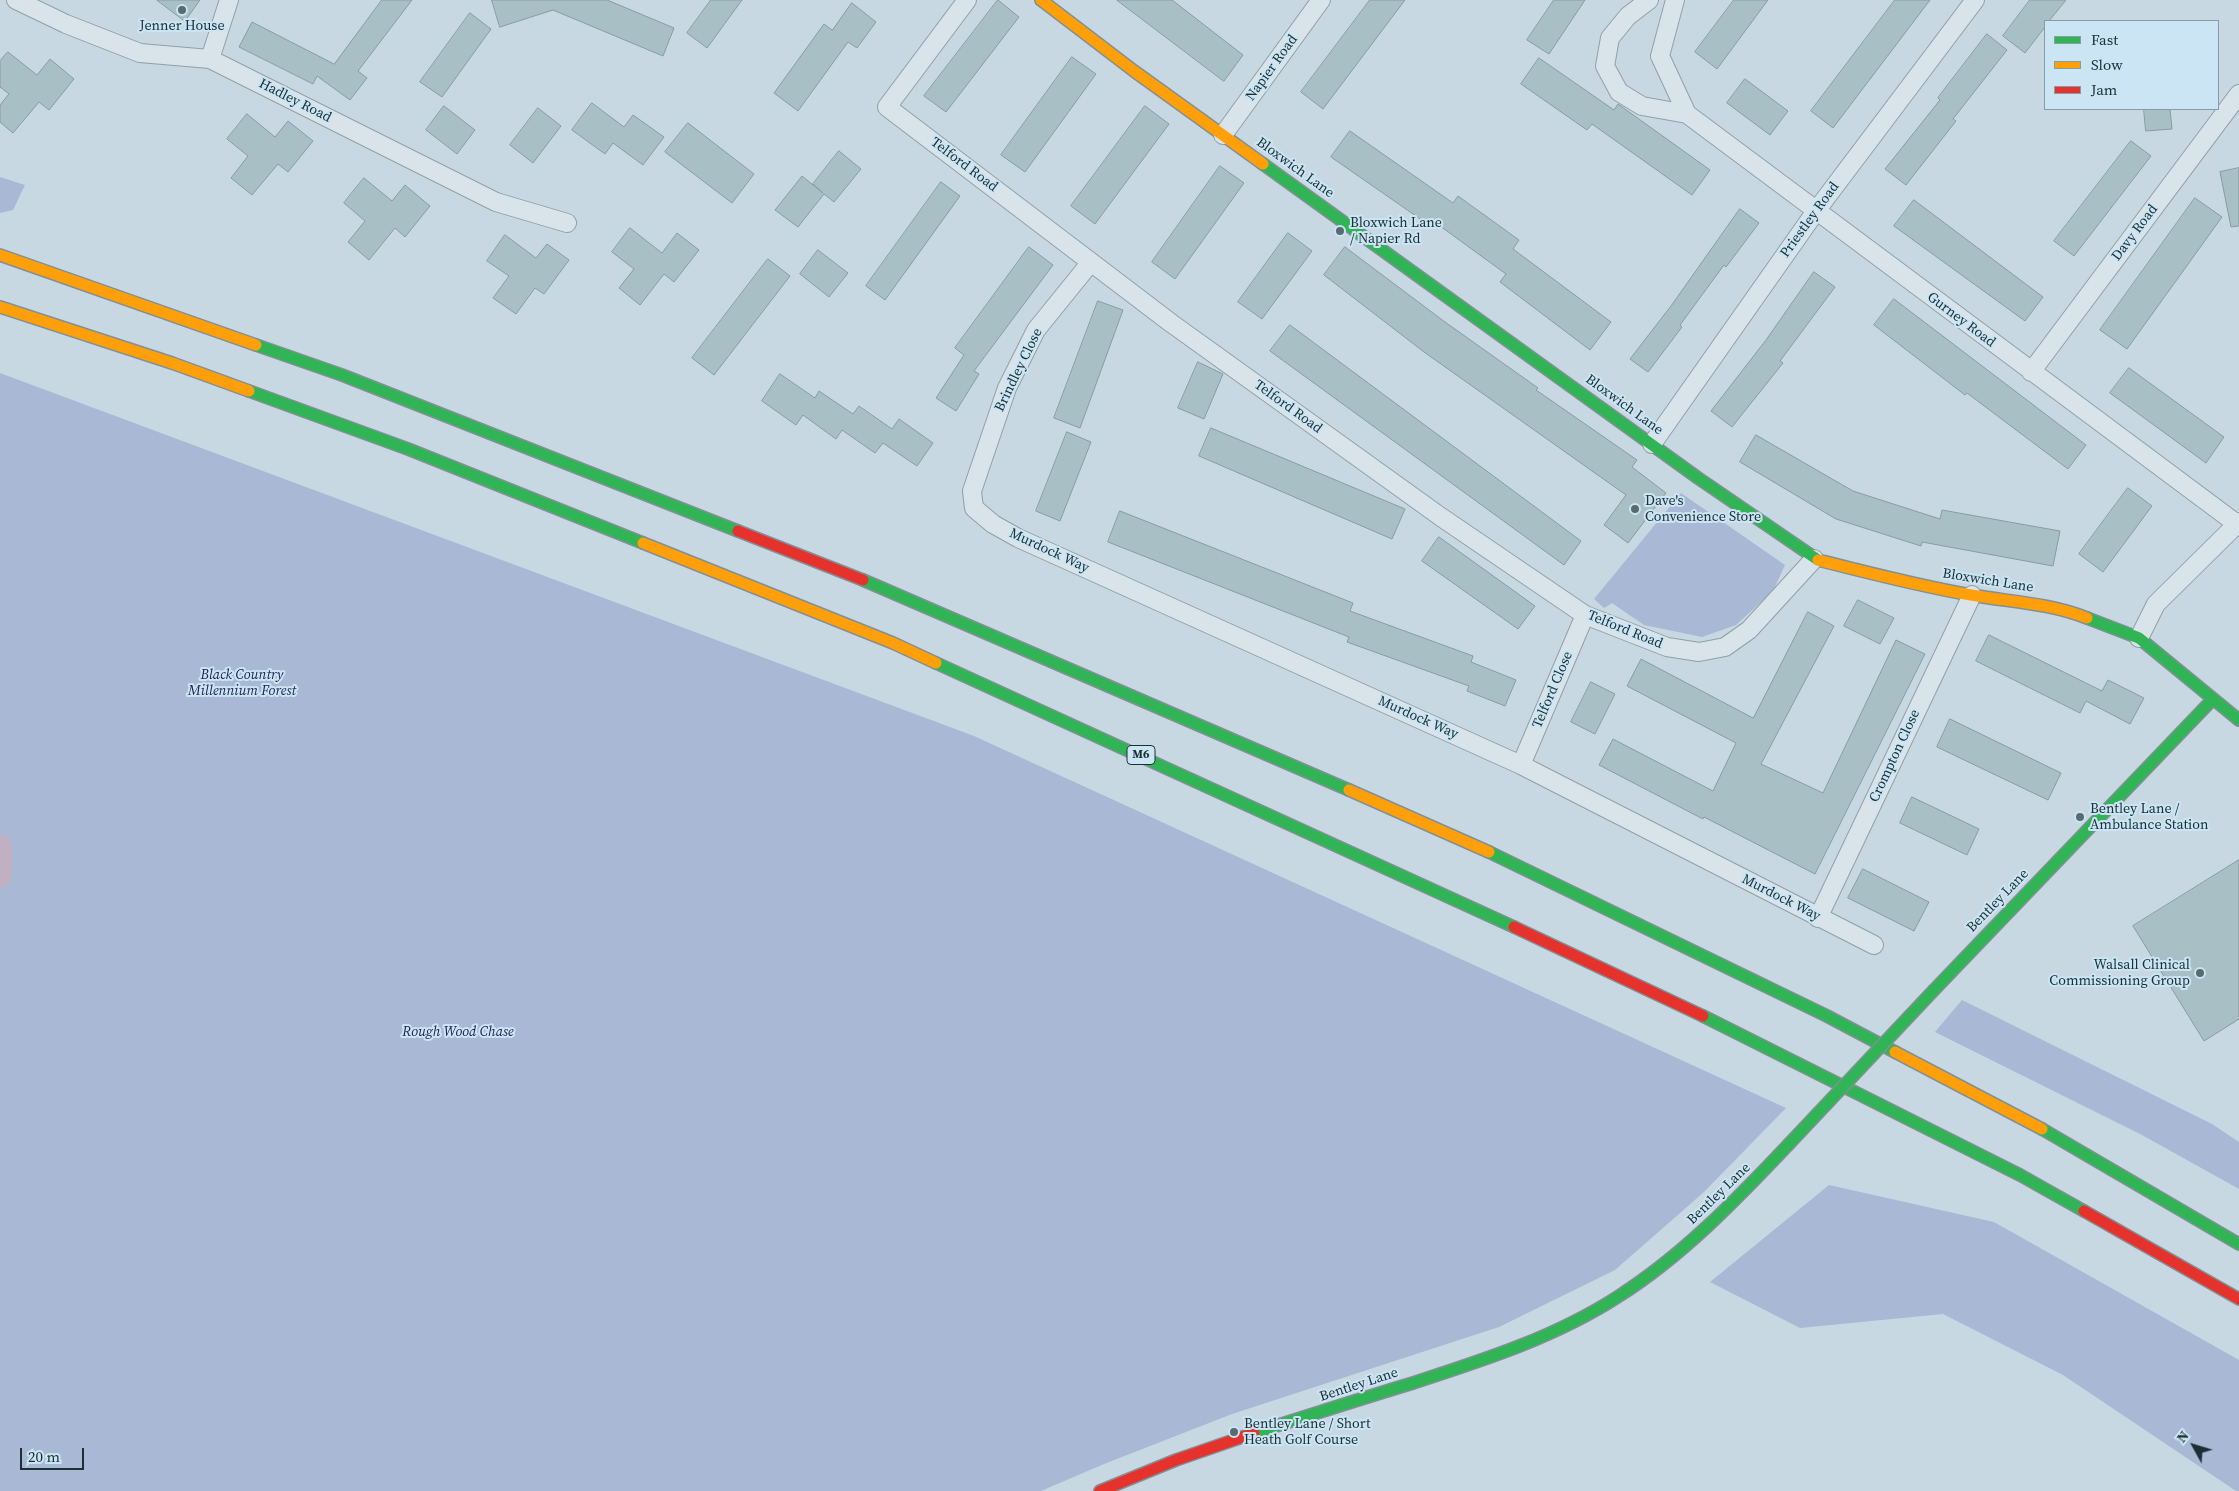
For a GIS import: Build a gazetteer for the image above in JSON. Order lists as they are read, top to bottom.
{
  "streets": {
    "main road": ["Bloxwich Lane", "M6", "Bentley Lane"],
    "street": [
      "Napier Road",
      "Hadley Road",
      "Telford Road",
      "Priestley Road",
      "Davy Road",
      "Gurney Road",
      "Brindley Close",
      "Murdock Way",
      "Telford Close",
      "Crompton Close"
    ]
  },
  "crossings": [
    ["Napier Road", "Bloxwich Lane"],
    ["Telford Road", "Bloxwich Lane"],
    ["Telford Road", "Brindley Close"],
    ["Telford Road", "Telford Close"],
    ["Bloxwich Lane", "Priestley Road"],
    ["Bloxwich Lane", "Crompton Close"],
    ["Bloxwich Lane", "Bentley Lane"],
    ["Priestley Road", "Gurney Road"],
    ["Davy Road", "Gurney Road"],
    ["Brindley Close", "Murdock Way"],
    ["Murdock Way", "Telford Close"],
    ["Murdock Way", "Crompton Close"]
  ],
  "parks": ["Black Country Millennium Forest", "Rough Wood Chase"],
  "places": [
    "Jenner House",
    "Bloxwich Lane / Napier Rd",
    "Dave's Convenience Store",
    "Bentley Lane / Ambulance Station",
    "Walsall Clinical Commissioning Group",
    "Bentley Lane / Short Heath Golf Course"
  ],
  "legend": ["Fast", "Slow", "Jam"],
  "scale_bar": "20 m",
  "north": "top left"
}
